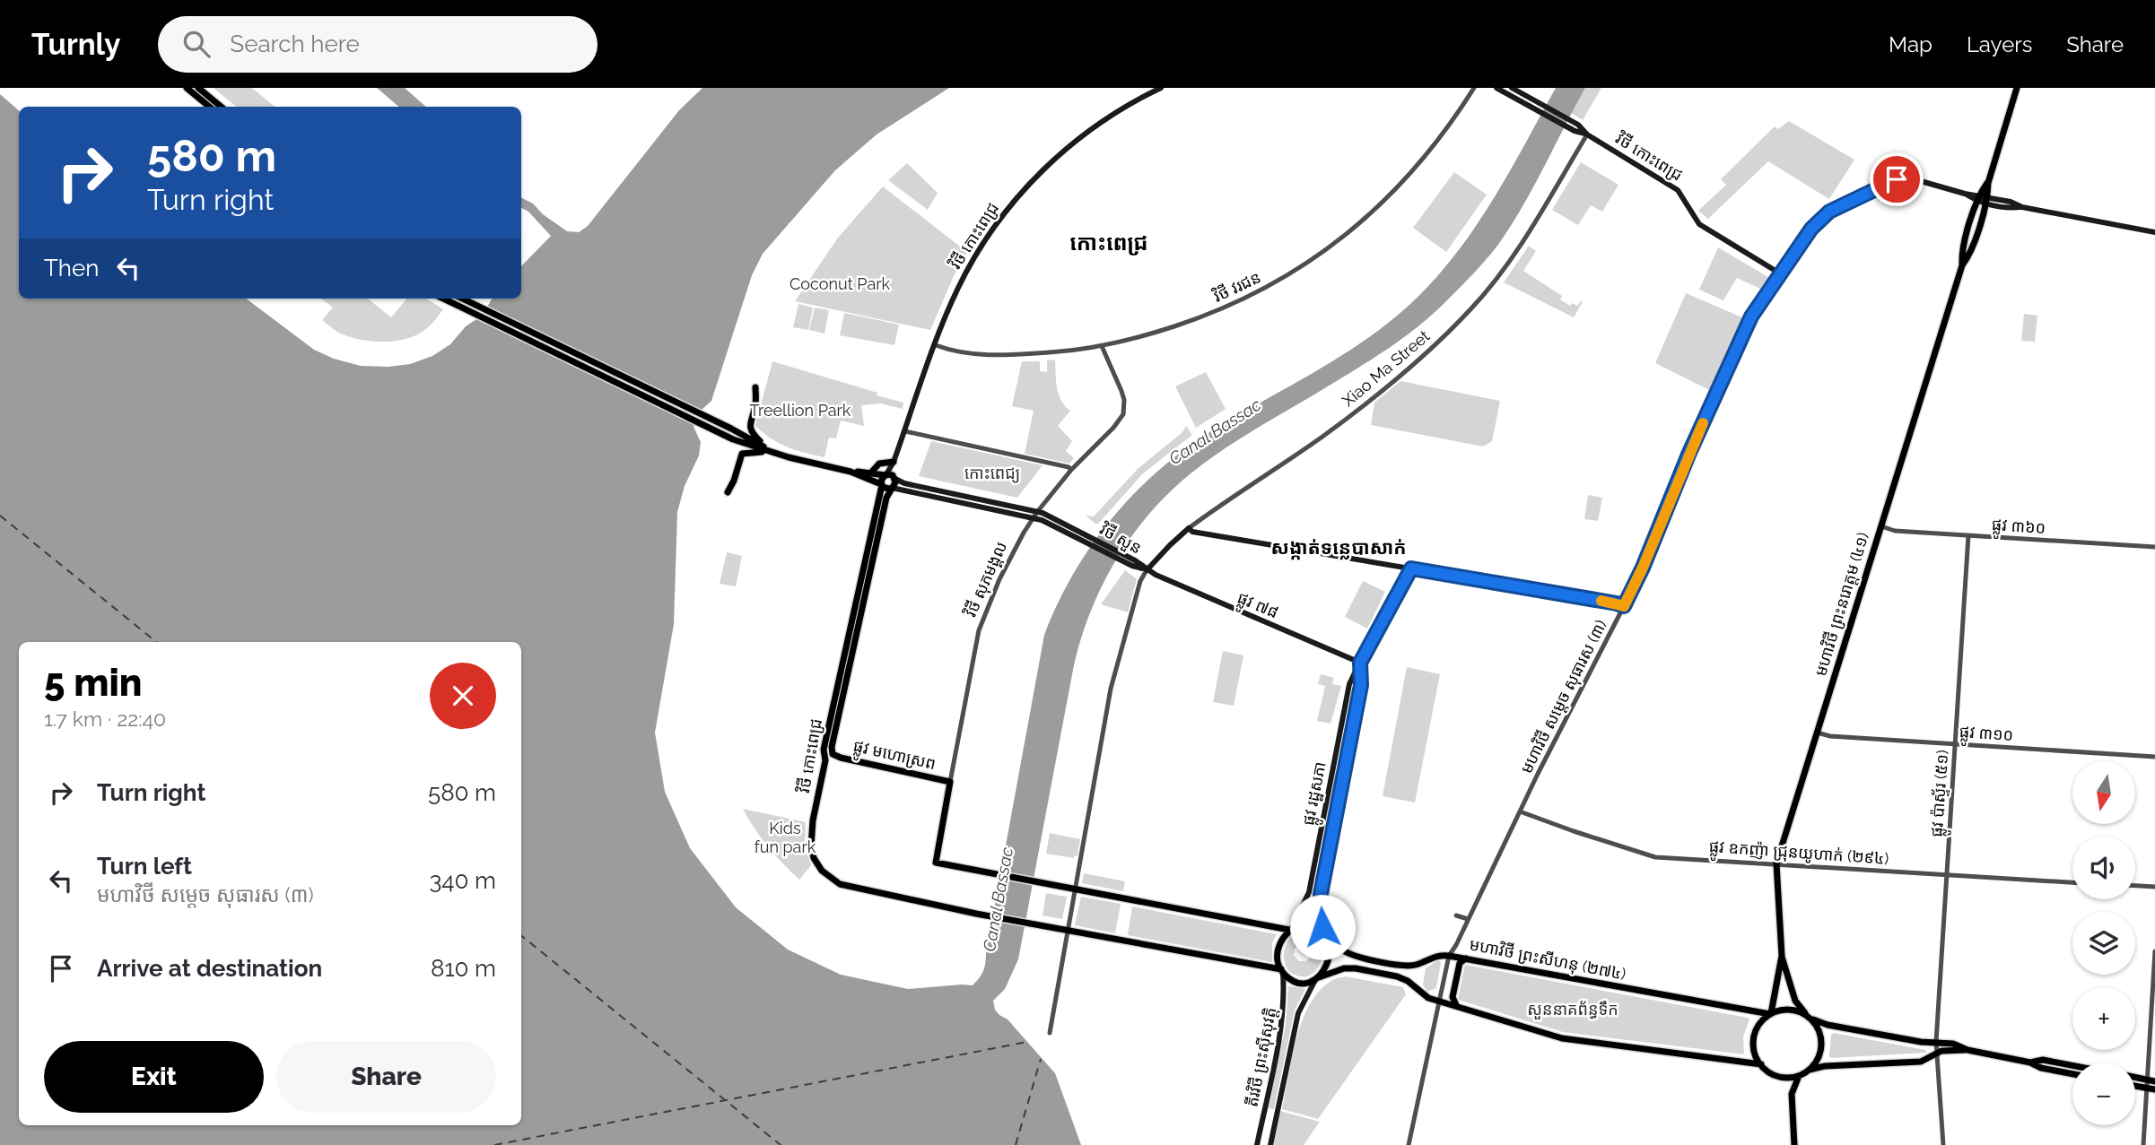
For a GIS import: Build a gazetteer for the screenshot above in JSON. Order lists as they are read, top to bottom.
{
  "streets": {
    "main road": [
      "វិថី កោះពេជ្រ",
      "Xiao Ma Street",
      "វិថី សួន",
      "វិថី សុភមង្គល",
      "មហាវិថី ព្រះនរោត្តម (៤១)",
      "ផ្លូវ ៧៨",
      "មហាវិថី សម្តេច សុធារស (៣)",
      "ផ្លូវ មហោស្រព",
      "ផ្លូវ រដ្ឋសភា",
      "មហាវិថី ព្រះសីហនុ (២៧៤)",
      "តីរវិថី ព្រះស៊ីសុវត្តិ"
    ],
    "street": [
      "វិថី វរជន",
      "ផ្លូវ ៣៦០",
      "ផ្លូវ ៣១០",
      "ផ្លូវ ប៉ាស្ទ័រ (៥១)",
      "ផ្លូវ ឧកញ៉ា ជ្រុនយូហាក់ (២៩៤)"
    ]
  },
  "crossings": [
    ["វិថី កោះពេជ្រ", "វិថី វរជន"],
    ["វិថី កោះពេជ្រ", "Xiao Ma Street"],
    ["វិថី កោះពេជ្រ", "វិថី សួន"],
    ["វិថី កោះពេជ្រ", "មហាវិថី សម្តេច សុធារស (៣)"],
    ["វិថី កោះពេជ្រ", "ផ្លូវ មហោស្រព"],
    ["វិថី កោះពេជ្រ", "ផ្លូវ រដ្ឋសភា"],
    ["វិថី កោះពេជ្រ", "មហាវិថី ព្រះសីហនុ (២៧៤)"],
    ["វិថី កោះពេជ្រ", "តីរវិថី ព្រះស៊ីសុវត្តិ"],
    ["វិថី វរជន", "វិថី សុភមង្គល"],
    ["Xiao Ma Street", "វិថី សួន"],
    ["Xiao Ma Street", "ផ្លូវ ៧៨"],
    ["ផ្លូវ ៣៦០", "មហាវិថី ព្រះនរោត្តម (៤១)"],
    ["ផ្លូវ ៣៦០", "ផ្លូវ ប៉ាស្ទ័រ (៥១)"],
    ["វិថី សួន", "វិថី សុភមង្គល"],
    ["វិថី សួន", "ផ្លូវ ៧៨"],
    ["វិថី សុភមង្គល", "ផ្លូវ មហោស្រព"],
    ["មហាវិថី ព្រះនរោត្តម (៤១)", "មហាវិថី សម្តេច សុធារស (៣)"],
    ["មហាវិថី ព្រះនរោត្តម (៤១)", "ផ្លូវ ៣១០"],
    ["មហាវិថី ព្រះនរោត្តម (៤១)", "ផ្លូវ ឧកញ៉ា ជ្រុនយូហាក់ (២៩៤)"],
    ["មហាវិថី ព្រះនរោត្តម (៤១)", "មហាវិថី ព្រះសីហនុ (២៧៤)"],
    ["ផ្លូវ ៧៨", "ផ្លូវ រដ្ឋសភា"],
    ["មហាវិថី សម្តេច សុធារស (៣)", "ផ្លូវ ឧកញ៉ា ជ្រុនយូហាក់ (២៩៤)"],
    ["មហាវិថី សម្តេច សុធារស (៣)", "មហាវិថី ព្រះសីហនុ (២៧៤)"],
    ["ផ្លូវ ៣១០", "ផ្លូវ ប៉ាស្ទ័រ (៥១)"],
    ["ផ្លូវ រដ្ឋសភា", "មហាវិថី ព្រះសីហនុ (២៧៤)"],
    ["ផ្លូវ រដ្ឋសភា", "តីរវិថី ព្រះស៊ីសុវត្តិ"],
    ["ផ្លូវ ប៉ាស្ទ័រ (៥១)", "ផ្លូវ ឧកញ៉ា ជ្រុនយូហាក់ (២៩៤)"],
    ["មហាវិថី ព្រះសីហនុ (២៧៤)", "តីរវិថី ព្រះស៊ីសុវត្តិ"]
  ],
  "districts": ["កោះពេជ្រ", "សង្កាត់ទន្លេបាសាក់"],
  "water": ["Canal Bassac"],
  "parks": [
    "Coconut Park",
    "Treellion Park",
    "កោះពេជ្យ",
    "Kids fun park",
    "សួននាគព័ន្ធទឹក"
  ],
  "north": "bottom",
  "page": {
    "header": "Turnly",
    "search": "Search here",
    "nav": ["Map", "Layers", "Share"],
    "turn": ["580 m", "Turn right"],
    "then": "Then",
    "heading": ["5 min", "1.7 km · 22:40"],
    "list": [
      {
        "name": "Turn right",
        "value": "580 m"
      },
      {
        "name": "Turn left",
        "note": "មហាវិថី សម្តេច សុធារស (៣)",
        "value": "340 m"
      },
      {
        "name": "Arrive at destination",
        "value": "810 m"
      }
    ],
    "map_buttons": ["+", "−"],
    "buttons": ["Exit", "Share"]
  }
}
